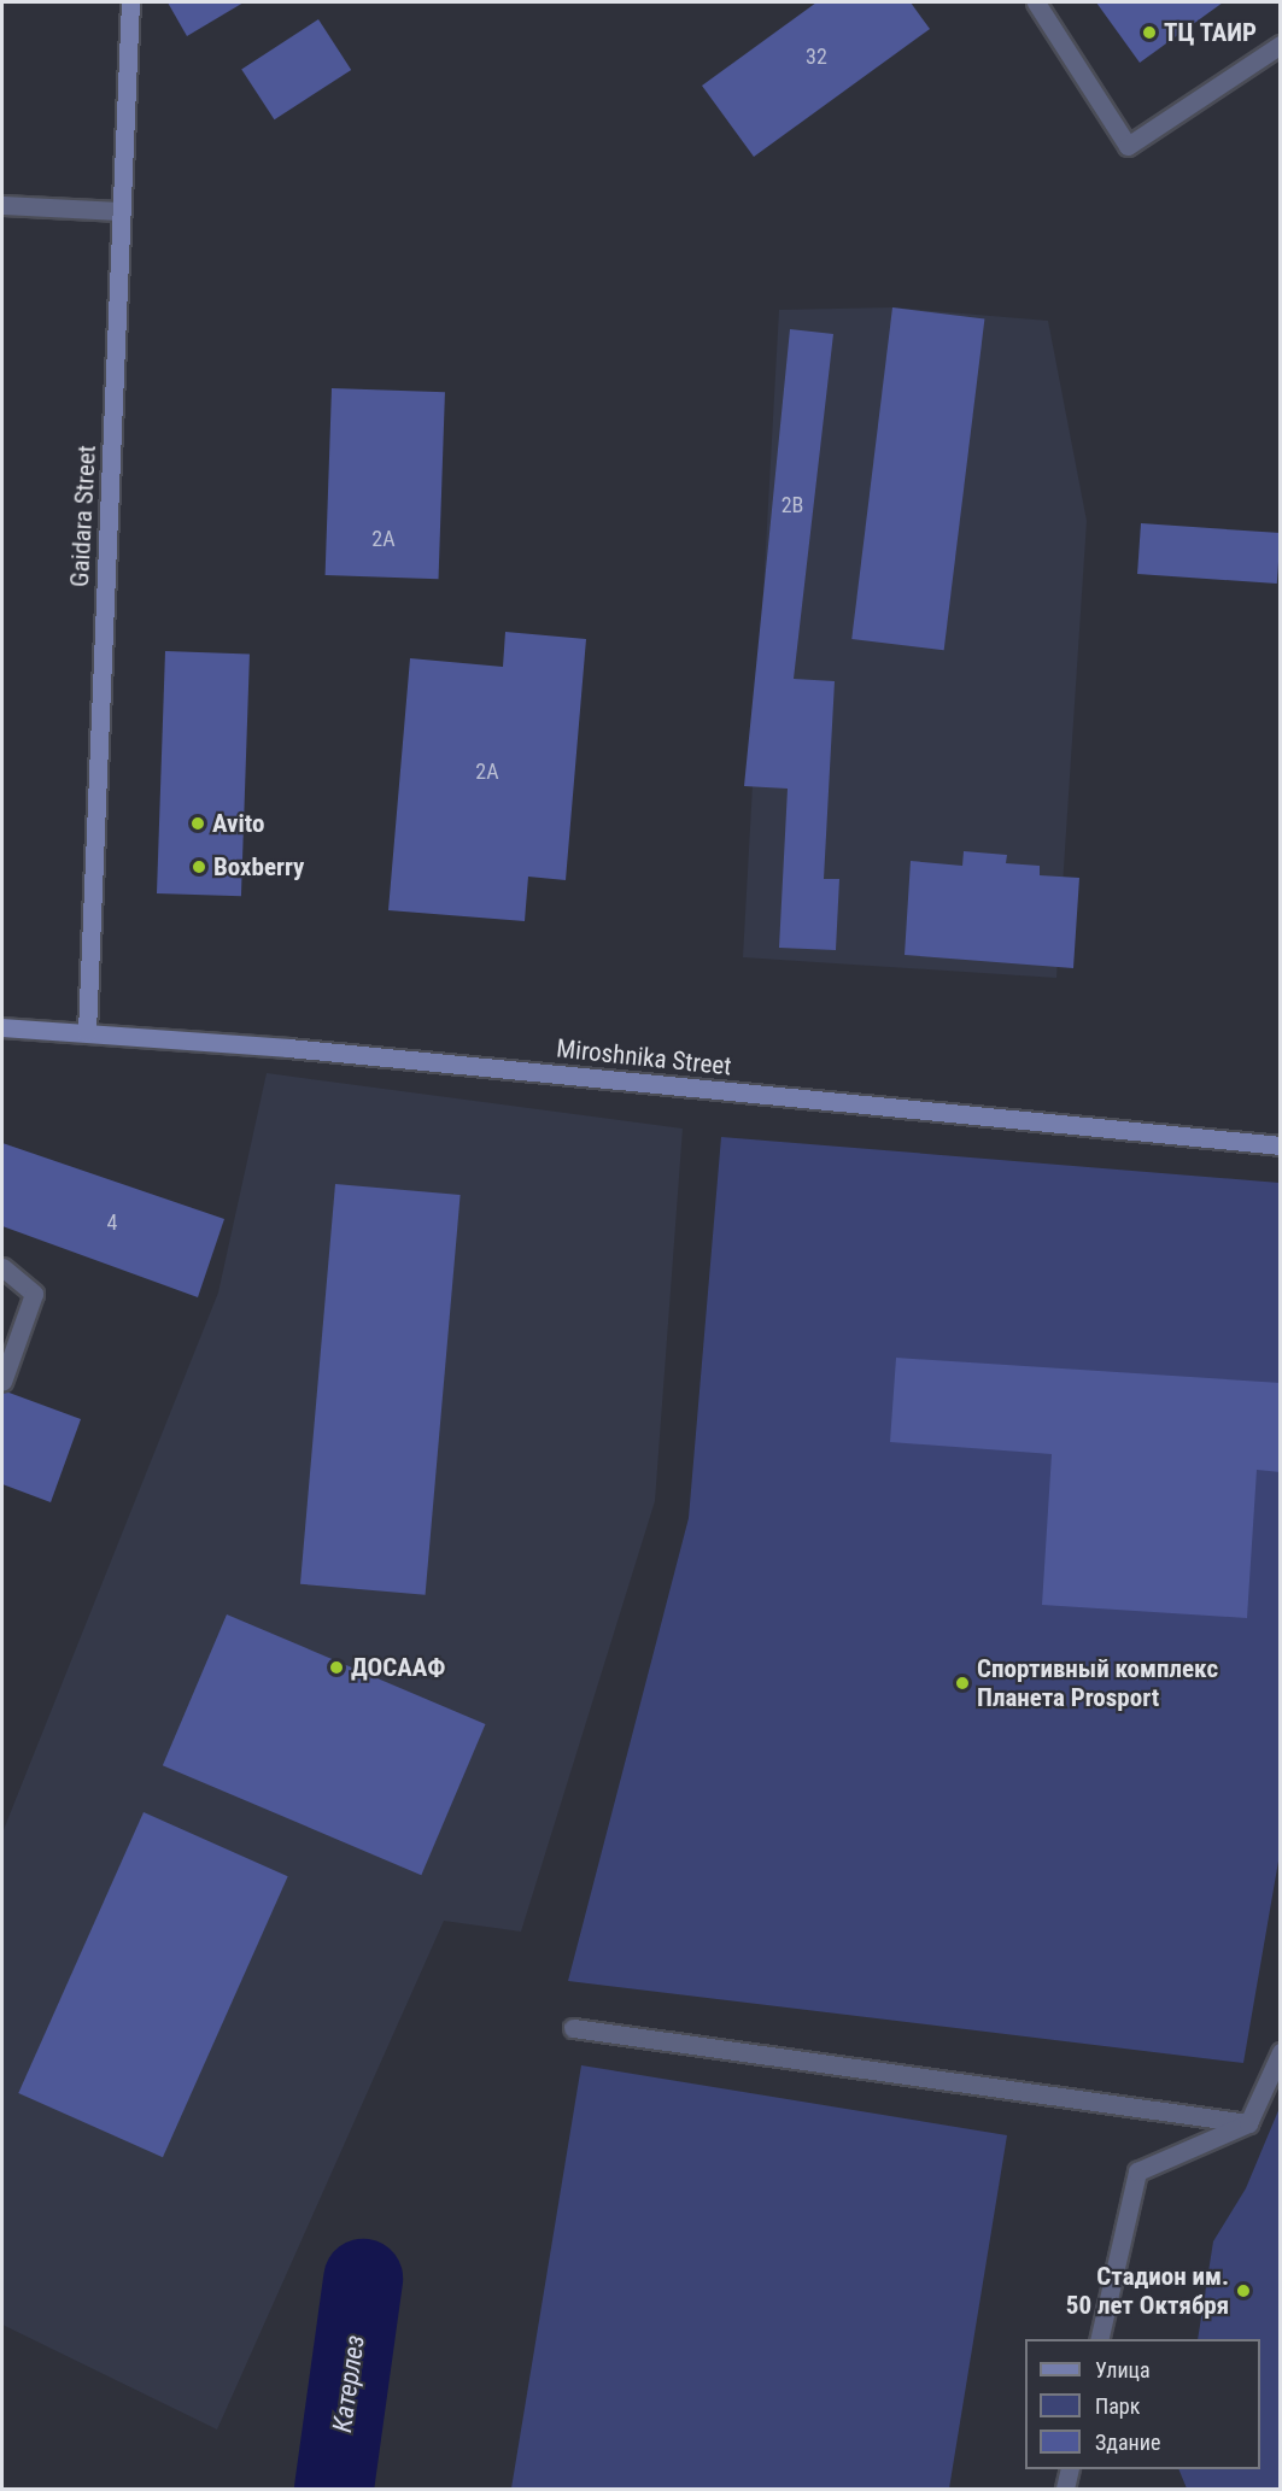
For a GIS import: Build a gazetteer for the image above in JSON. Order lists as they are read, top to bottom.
{
  "streets": {
    "main road": ["Gaidara Street", "Miroshnika Street"]
  },
  "crossings": [
    ["Gaidara Street", "Miroshnika Street"]
  ],
  "water": ["Катерлез"],
  "places": [
    "ТЦ ТАИР",
    "Avito",
    "Boxberry",
    "ДОСААФ",
    "Спортивный комплекс Планета Prosport",
    "Стадион им. 50 лет Октября"
  ],
  "house_numbers": [
    "32",
    "2В",
    "2А",
    "2А",
    "4"
  ],
  "legend": ["Улица", "Парк", "Здание"]
}
